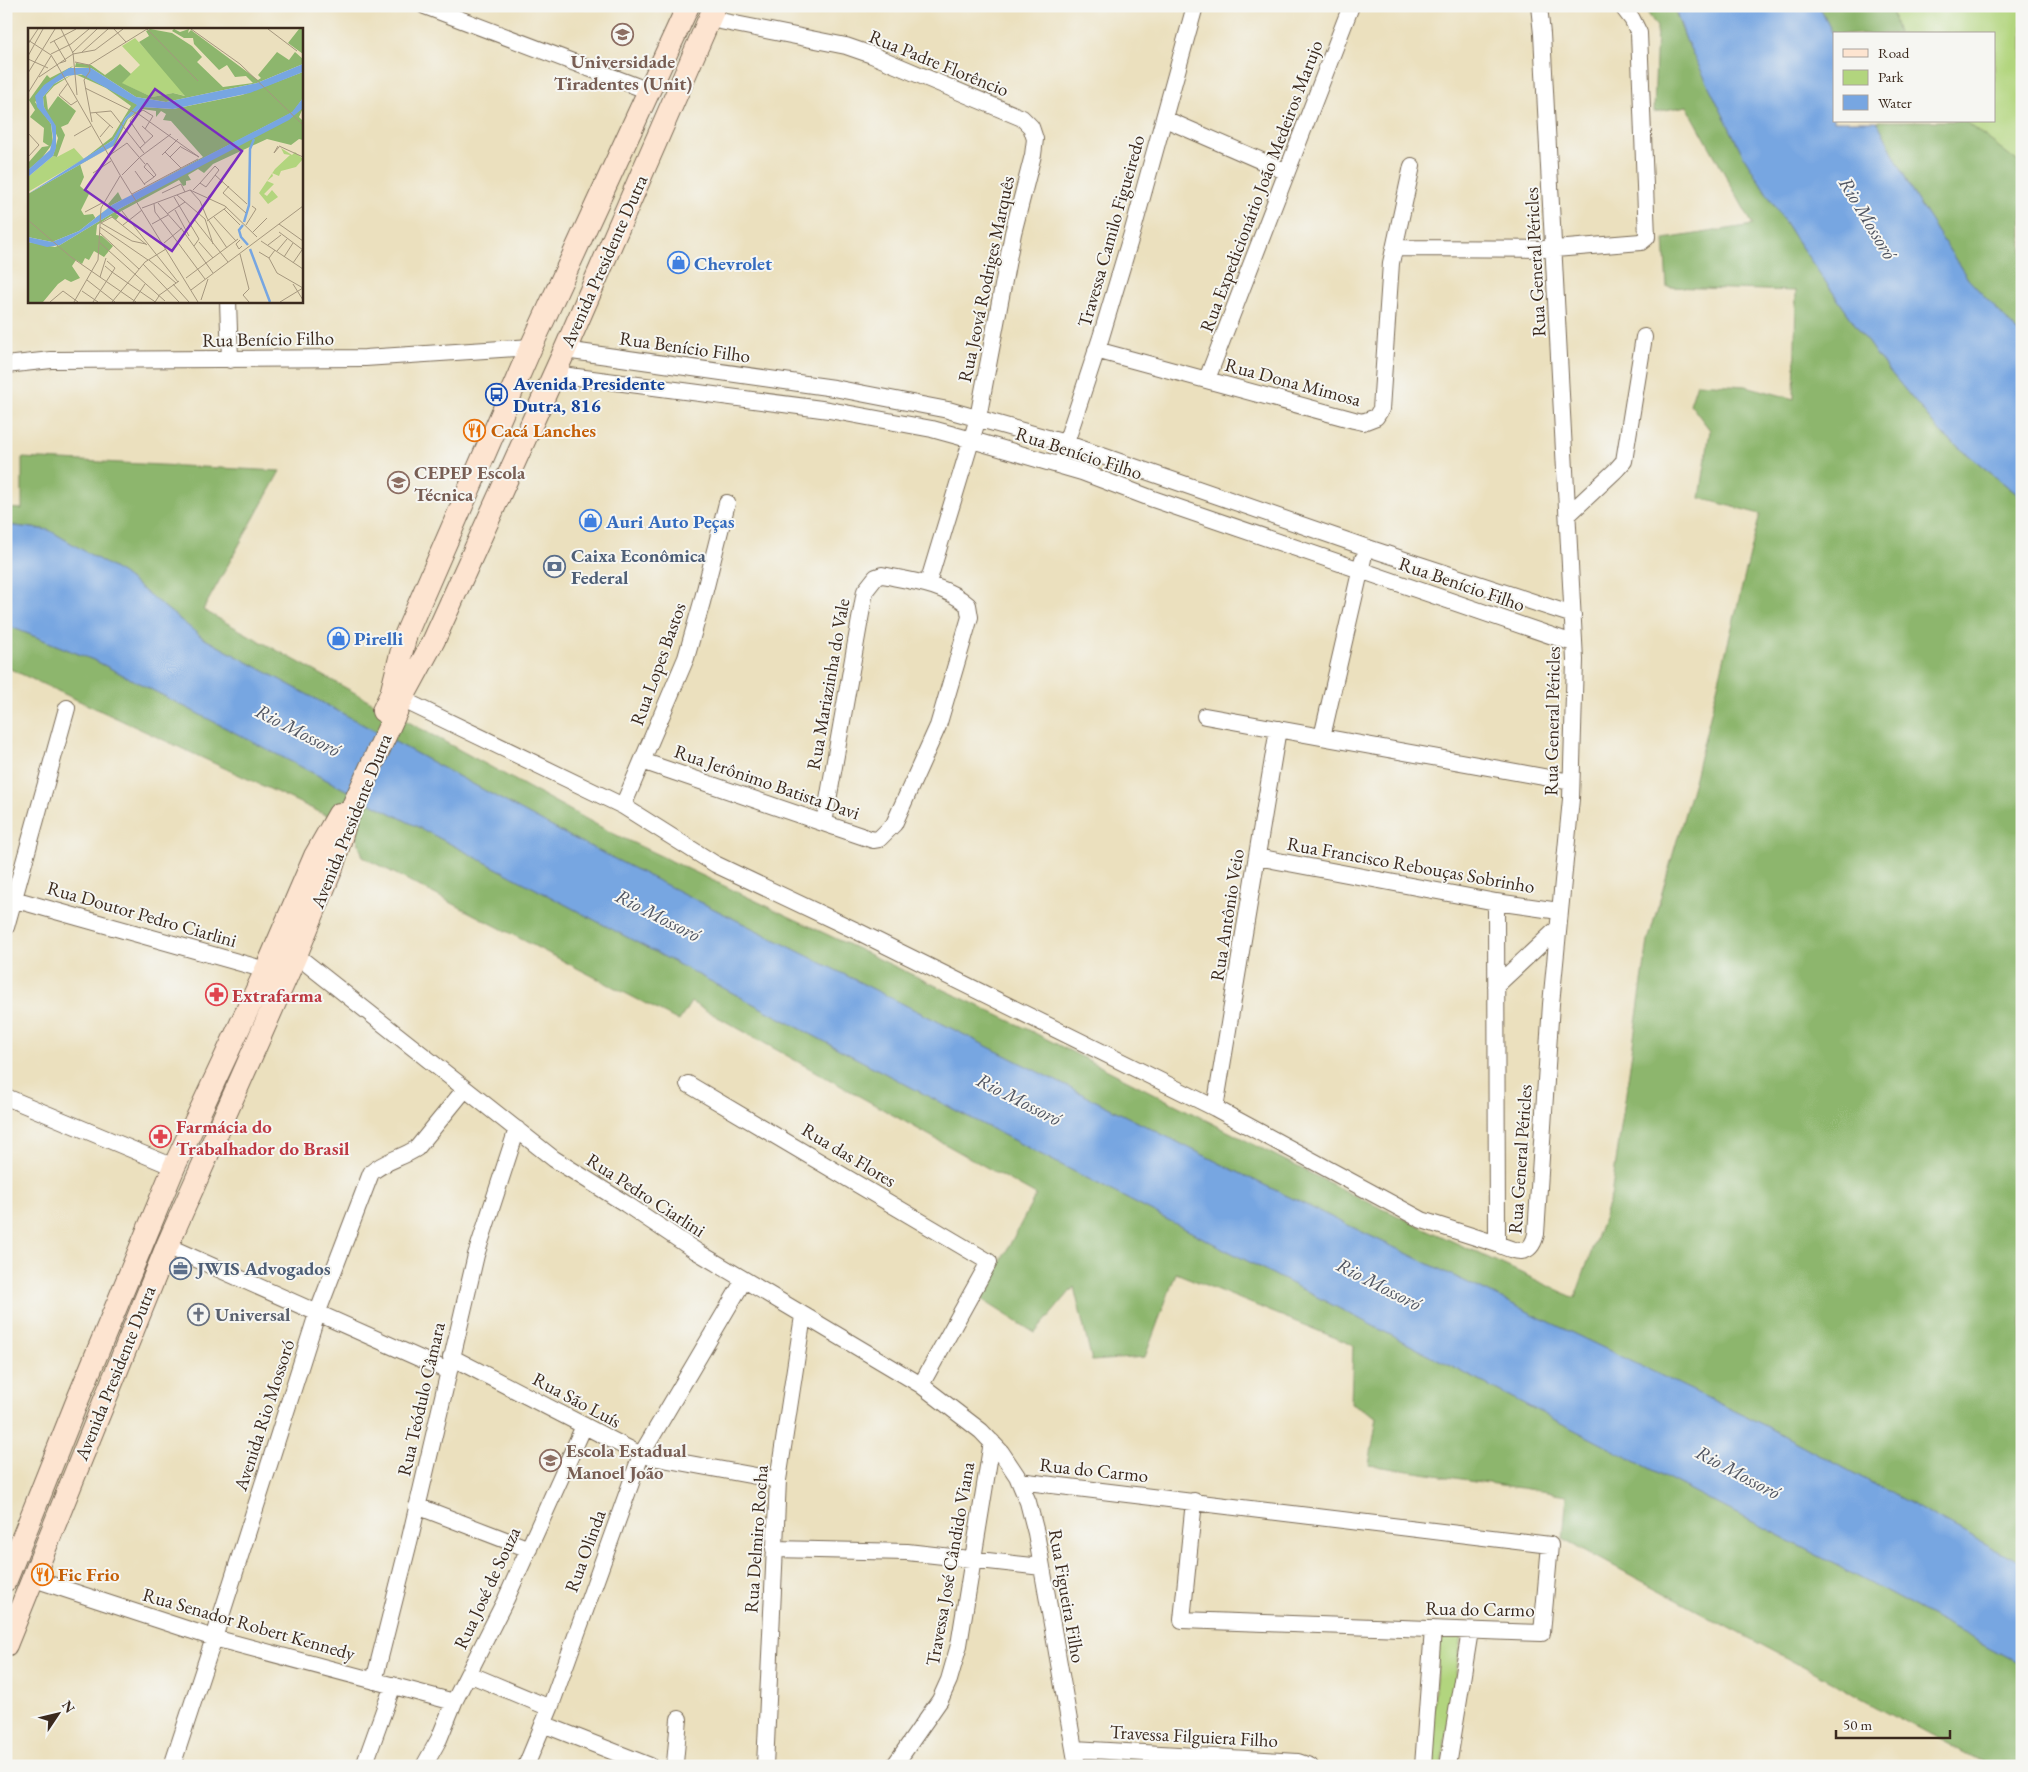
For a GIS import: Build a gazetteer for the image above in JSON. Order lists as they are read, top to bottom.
{
  "streets": {
    "main road": ["Avenida Presidente Dutra"],
    "street": [
      "Rua Padre Florêncio",
      "Rua Expedicionário João Medeiros Marujo",
      "Travessa Camilo Figueiredo",
      "Rua General Péricles",
      "Rua Jeová Rodriges Marquês",
      "Rua Benício Filho",
      "Rua Dona Mimosa",
      "Rua Lopes Bastos",
      "Rua Mariazinha do Vale",
      "Rua Jerônimo Batista Davi",
      "Rua Francisco Rebouças Sobrinho",
      "Rua Doutor Pedro Ciarlini",
      "Rua Antônio Veio",
      "Rua das Flores",
      "Rua Pedro Ciarlini",
      "Rua Teódulo Câmara",
      "Rua São Luís",
      "Avenida Rio Mossoró",
      "Rua do Carmo",
      "Rua Delmiro Rocha",
      "Rua Olinda",
      "Travessa José Cândido Viana",
      "Rua José de Souza",
      "Rua Figueira Filho",
      "Rua Senador Robert Kennedy",
      "Travessa Filguiera Filho"
    ]
  },
  "crossings": [
    ["Rua Padre Florêncio", "Avenida Presidente Dutra"],
    ["Rua Padre Florêncio", "Rua Jeová Rodriges Marquês"],
    ["Rua Expedicionário João Medeiros Marujo", "Rua Dona Mimosa"],
    ["Travessa Camilo Figueiredo", "Rua Benício Filho"],
    ["Travessa Camilo Figueiredo", "Rua Dona Mimosa"],
    ["Avenida Presidente Dutra", "Rua Benício Filho"],
    ["Avenida Presidente Dutra", "Rua Doutor Pedro Ciarlini"],
    ["Avenida Presidente Dutra", "Rua Pedro Ciarlini"],
    ["Avenida Presidente Dutra", "Rua São Luís"],
    ["Avenida Presidente Dutra", "Rua Senador Robert Kennedy"],
    ["Rua General Péricles", "Rua Benício Filho"],
    ["Rua General Péricles", "Rua Francisco Rebouças Sobrinho"],
    ["Rua Jeová Rodriges Marquês", "Rua Benício Filho"],
    ["Rua Jeová Rodriges Marquês", "Rua Mariazinha do Vale"],
    ["Rua Jeová Rodriges Marquês", "Rua Jerônimo Batista Davi"],
    ["Rua Lopes Bastos", "Rua Jerônimo Batista Davi"],
    ["Rua Mariazinha do Vale", "Rua Jerônimo Batista Davi"],
    ["Rua Francisco Rebouças Sobrinho", "Rua Antônio Veio"],
    ["Rua das Flores", "Rua Pedro Ciarlini"],
    ["Rua Pedro Ciarlini", "Rua Teódulo Câmara"],
    ["Rua Pedro Ciarlini", "Avenida Rio Mossoró"],
    ["Rua Pedro Ciarlini", "Rua Delmiro Rocha"],
    ["Rua Pedro Ciarlini", "Rua Olinda"],
    ["Rua Pedro Ciarlini", "Travessa José Cândido Viana"],
    ["Rua Pedro Ciarlini", "Rua Figueira Filho"],
    ["Rua Teódulo Câmara", "Rua São Luís"],
    ["Rua Teódulo Câmara", "Rua Senador Robert Kennedy"],
    ["Rua São Luís", "Avenida Rio Mossoró"],
    ["Rua São Luís", "Rua Delmiro Rocha"],
    ["Rua São Luís", "Rua Olinda"],
    ["Rua São Luís", "Rua José de Souza"],
    ["Avenida Rio Mossoró", "Rua Senador Robert Kennedy"],
    ["Rua do Carmo", "Rua Figueira Filho"],
    ["Travessa José Cândido Viana", "Rua Figueira Filho"],
    ["Rua José de Souza", "Rua Senador Robert Kennedy"],
    ["Rua Figueira Filho", "Travessa Filguiera Filho"]
  ],
  "water": ["Rio Mossoró"],
  "places": {
    "school or university": ["Universidade Tiradentes (Unit)", "CEPEP Escola Técnica", "Escola Estadual Manoel João"],
    "shop": ["Chevrolet", "Auri Auto Peças", "Pirelli"],
    "bus stop": ["Avenida Presidente Dutra, 816"],
    "restaurant": ["Cacá Lanches", "Fic Frio"],
    "bank": ["Caixa Econômica Federal"],
    "pharmacy": ["Extrafarma", "Farmácia do Trabalhador do Brasil"],
    "office": ["JWIS Advogados"],
    "church": ["Universal"]
  },
  "legend": ["Road", "Park", "Water"],
  "scale_bar": "50 m",
  "north": "top right"
}
